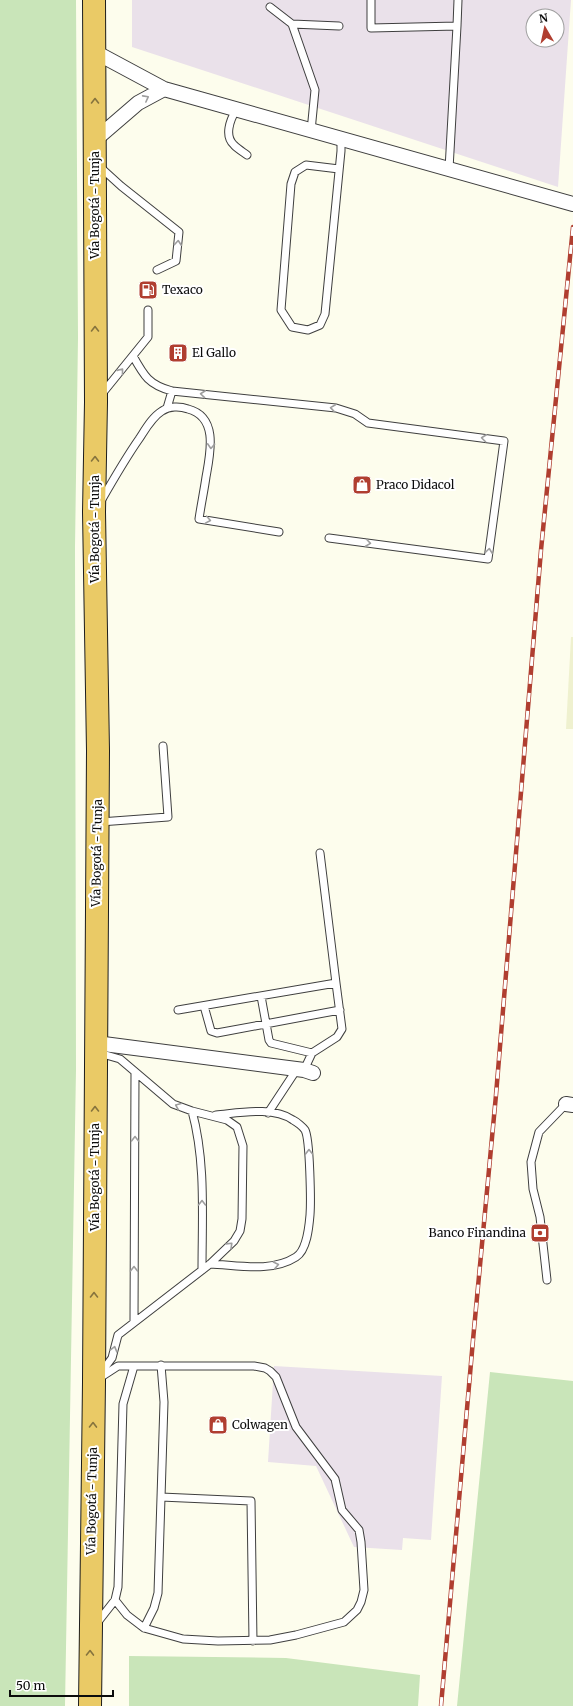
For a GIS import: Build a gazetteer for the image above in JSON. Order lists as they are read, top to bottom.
{
  "streets": {
    "highway": ["Vía Bogotá - Tunja"]
  },
  "one_way": ["Vía Bogotá - Tunja"],
  "places": {
    "fuel station": ["Texaco"],
    "building": ["El Gallo"],
    "shop": ["Praco Didacol", "Colwagen"],
    "bank": ["Banco Finandina"]
  },
  "scale_bar": "50 m",
  "north": "top"
}
